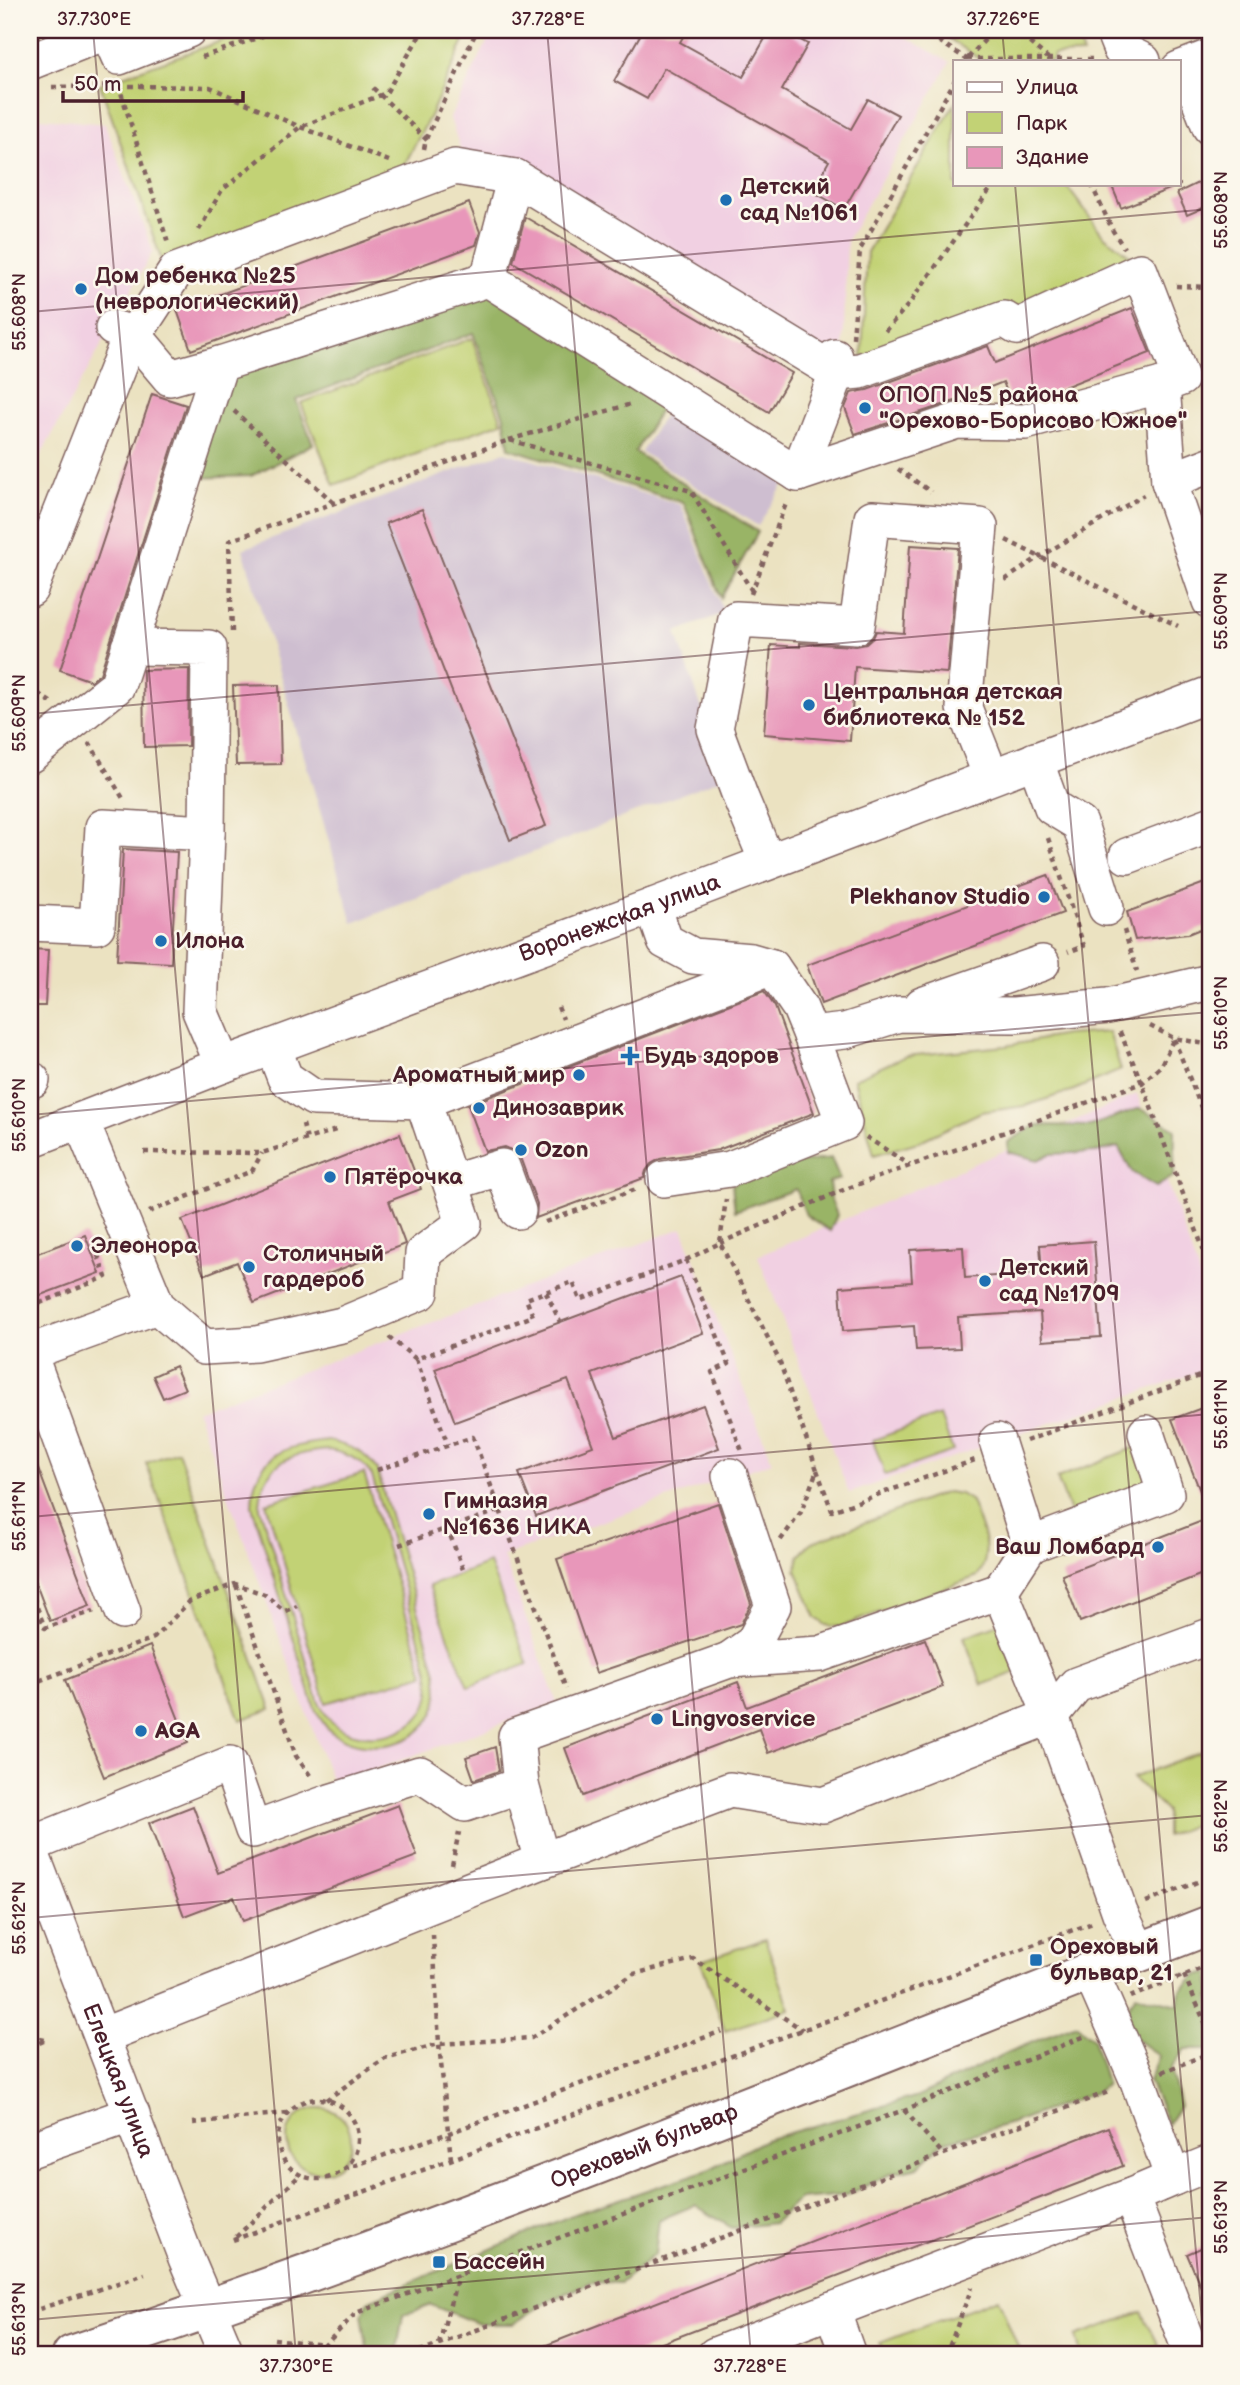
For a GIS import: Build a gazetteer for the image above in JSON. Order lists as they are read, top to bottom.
{
  "streets": {
    "main road": ["Ореховый бульвар"],
    "street": ["Воронежская улица", "Елецкая улица"]
  },
  "crossings": [
    ["Елецкая улица", "Ореховый бульвар"]
  ],
  "places": {
    "other": [
      "Детский сад №1061",
      "Дом ребенка №25 (неврологический)",
      "ОПОП №5 района \"Орехово-Борисово Южное\"",
      "Центральная детская библиотека № 152",
      "Plekhanov Studio",
      "Илона",
      "Ароматный мир",
      "Динозаврик",
      "Ozon",
      "Пятёрочка",
      "Элеонора",
      "Столичный гардероб",
      "Детский сад №1709",
      "Гимназия №1636 НИКА",
      "Ваш Ломбард",
      "Lingvoservice",
      "AGA"
    ],
    "health": ["Будь здоров"],
    "transit": ["Ореховый бульвар, 21", "Бассейн"]
  },
  "legend": ["Улица", "Парк", "Здание"],
  "scale_bar": "50 m",
  "coordinates": [
    "37.730°E",
    "37.728°E",
    "37.726°E",
    "55.608°N",
    "55.609°N",
    "55.610°N",
    "55.611°N",
    "55.612°N",
    "55.613°N"
  ]
}
